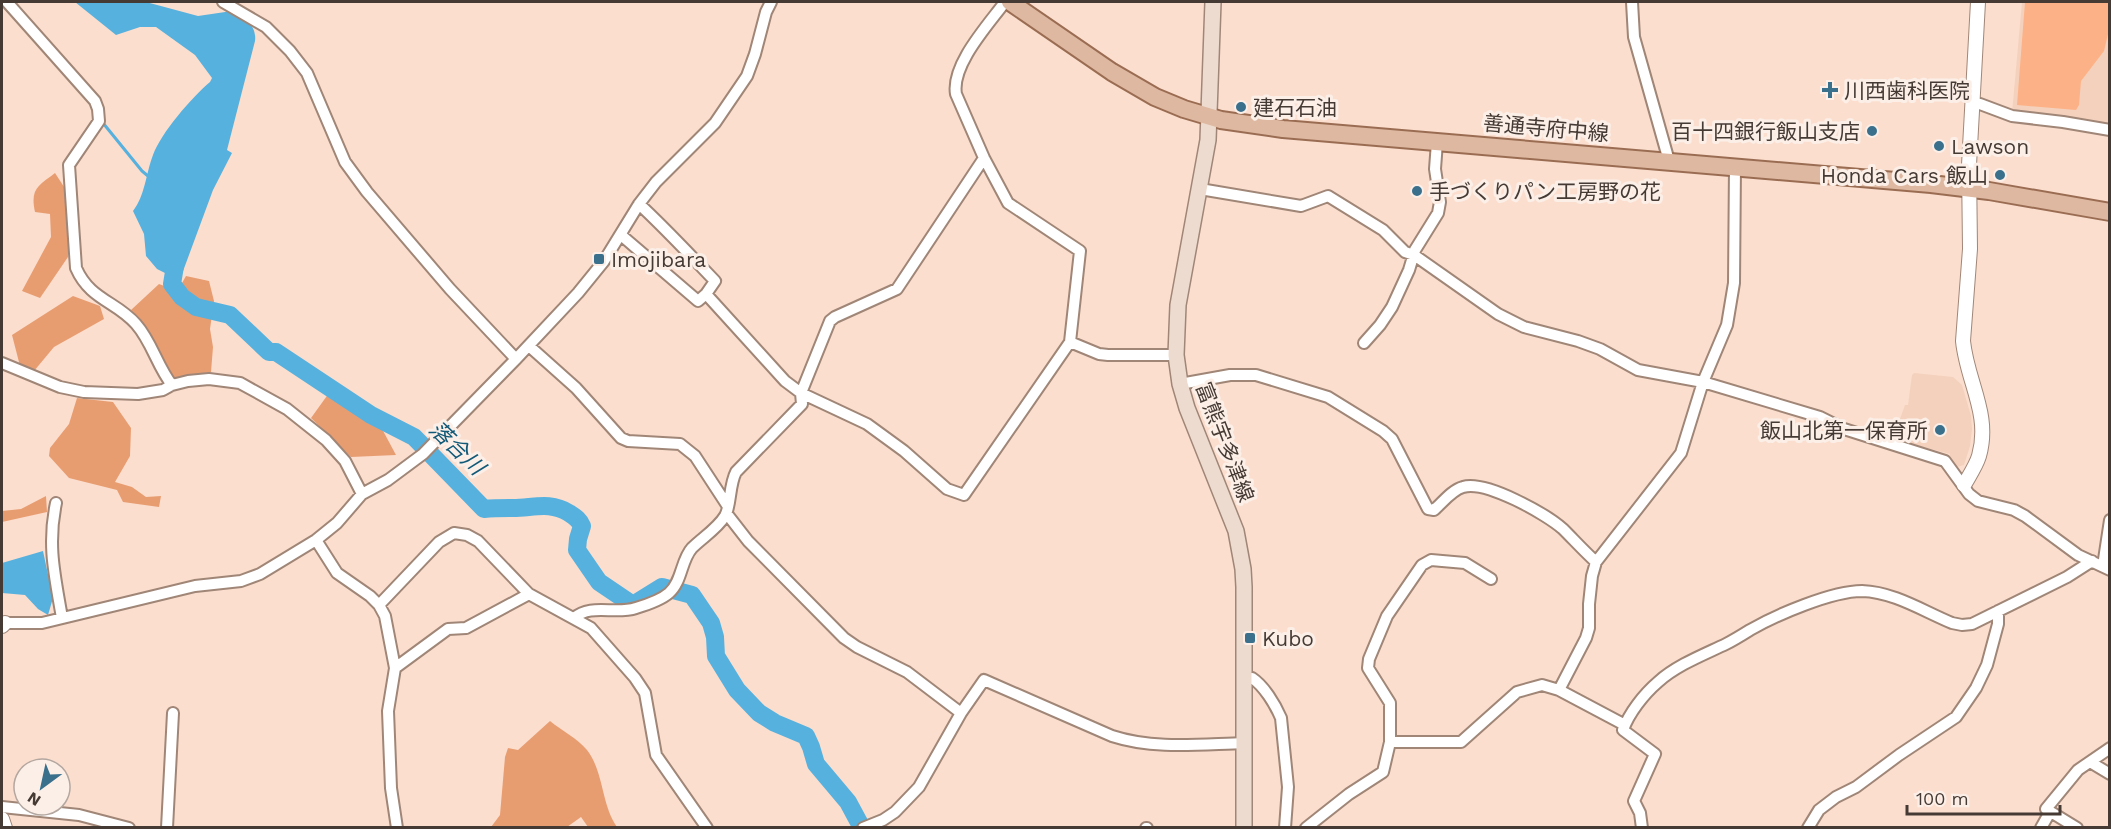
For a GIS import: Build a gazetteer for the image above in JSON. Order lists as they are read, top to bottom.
{
  "streets": {
    "main road": ["善通寺府中線", "富熊宇多津線"]
  },
  "crossings": [
    ["善通寺府中線", "富熊宇多津線"]
  ],
  "water": ["落合川"],
  "places": {
    "health": ["川西歯科医院"],
    "other": [
      "建石石油",
      "百十四銀行飯山支店",
      "Lawson",
      "Honda Cars 飯山",
      "手づくりパン工房野の花",
      "飯山北第一保育所"
    ],
    "transit": ["Imojibara", "Kubo"]
  },
  "scale_bar": "100 m",
  "north": "bottom left"
}
